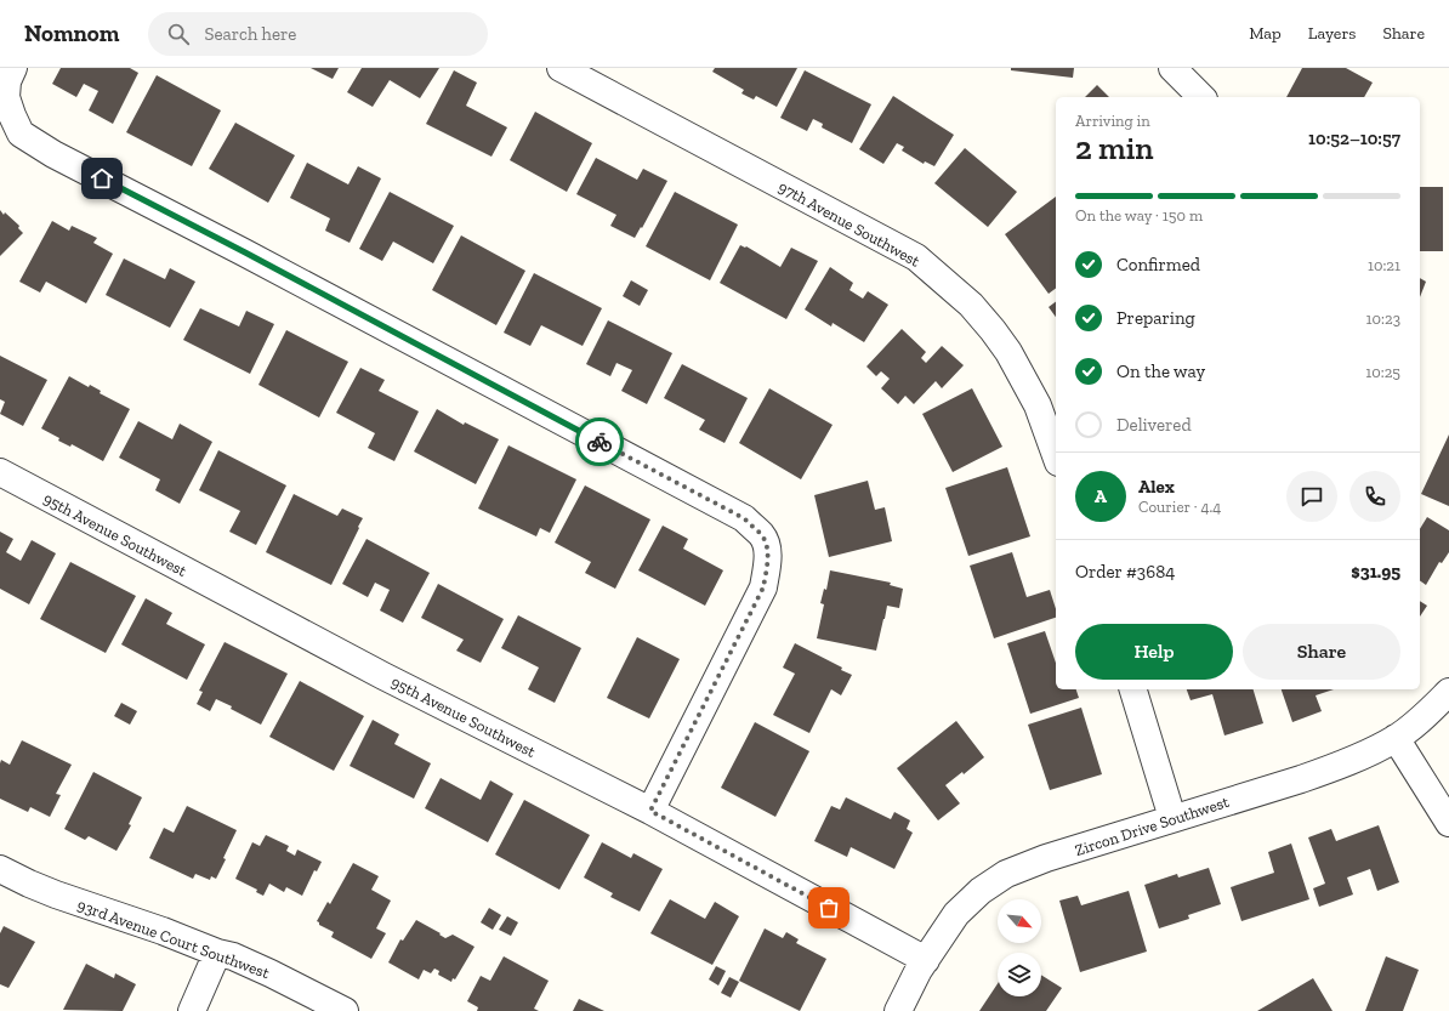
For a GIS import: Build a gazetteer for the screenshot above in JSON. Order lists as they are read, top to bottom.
{
  "streets": {
    "street": [
      "97th Avenue Southwest",
      "95th Avenue Southwest",
      "Zircon Drive Southwest",
      "93rd Avenue Court Southwest"
    ]
  },
  "crossings": [
    ["95th Avenue Southwest", "Zircon Drive Southwest"]
  ],
  "north": "bottom right",
  "page": {
    "header": "Nomnom",
    "search": "Search here",
    "nav": ["Map", "Layers", "Share"],
    "heading": ["2 min", "Arriving in", "10:52–10:57"],
    "panel": [
      "Alex",
      "Courier · 4.4",
      "Order #3684",
      "$31.95"
    ],
    "bar": "On the way · 150 m",
    "list": [
      ["Confirmed", "10:21"],
      ["Preparing", "10:23"],
      ["On the way", "10:25"],
      "Delivered"
    ],
    "round": "A",
    "buttons": ["Help", "Share"]
  }
}
